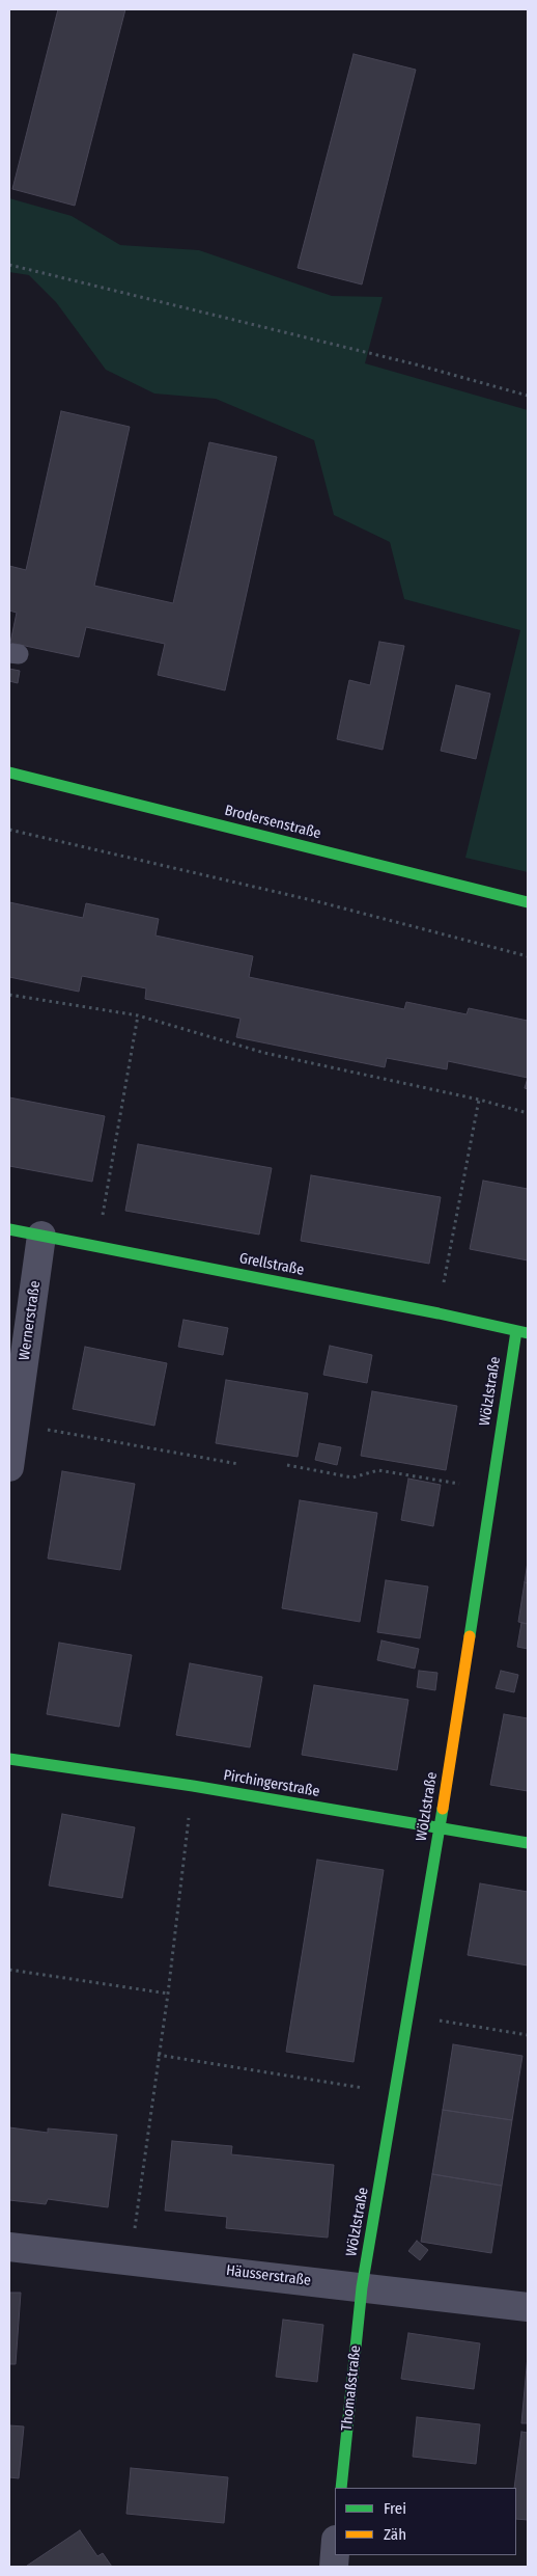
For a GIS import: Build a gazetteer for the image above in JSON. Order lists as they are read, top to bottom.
{
  "streets": {
    "street": [
      "Brodersenstraße",
      "Grellstraße",
      "Wernerstraße",
      "Wölzlstraße",
      "Pirchingerstraße",
      "Häusserstraße",
      "Thomaßstraße"
    ]
  },
  "crossings": [
    ["Grellstraße", "Wernerstraße"],
    ["Grellstraße", "Wölzlstraße"],
    ["Wölzlstraße", "Pirchingerstraße"],
    ["Wölzlstraße", "Häusserstraße"],
    ["Wölzlstraße", "Thomaßstraße"],
    ["Häusserstraße", "Thomaßstraße"]
  ],
  "legend": ["Frei", "Zäh"]
}
